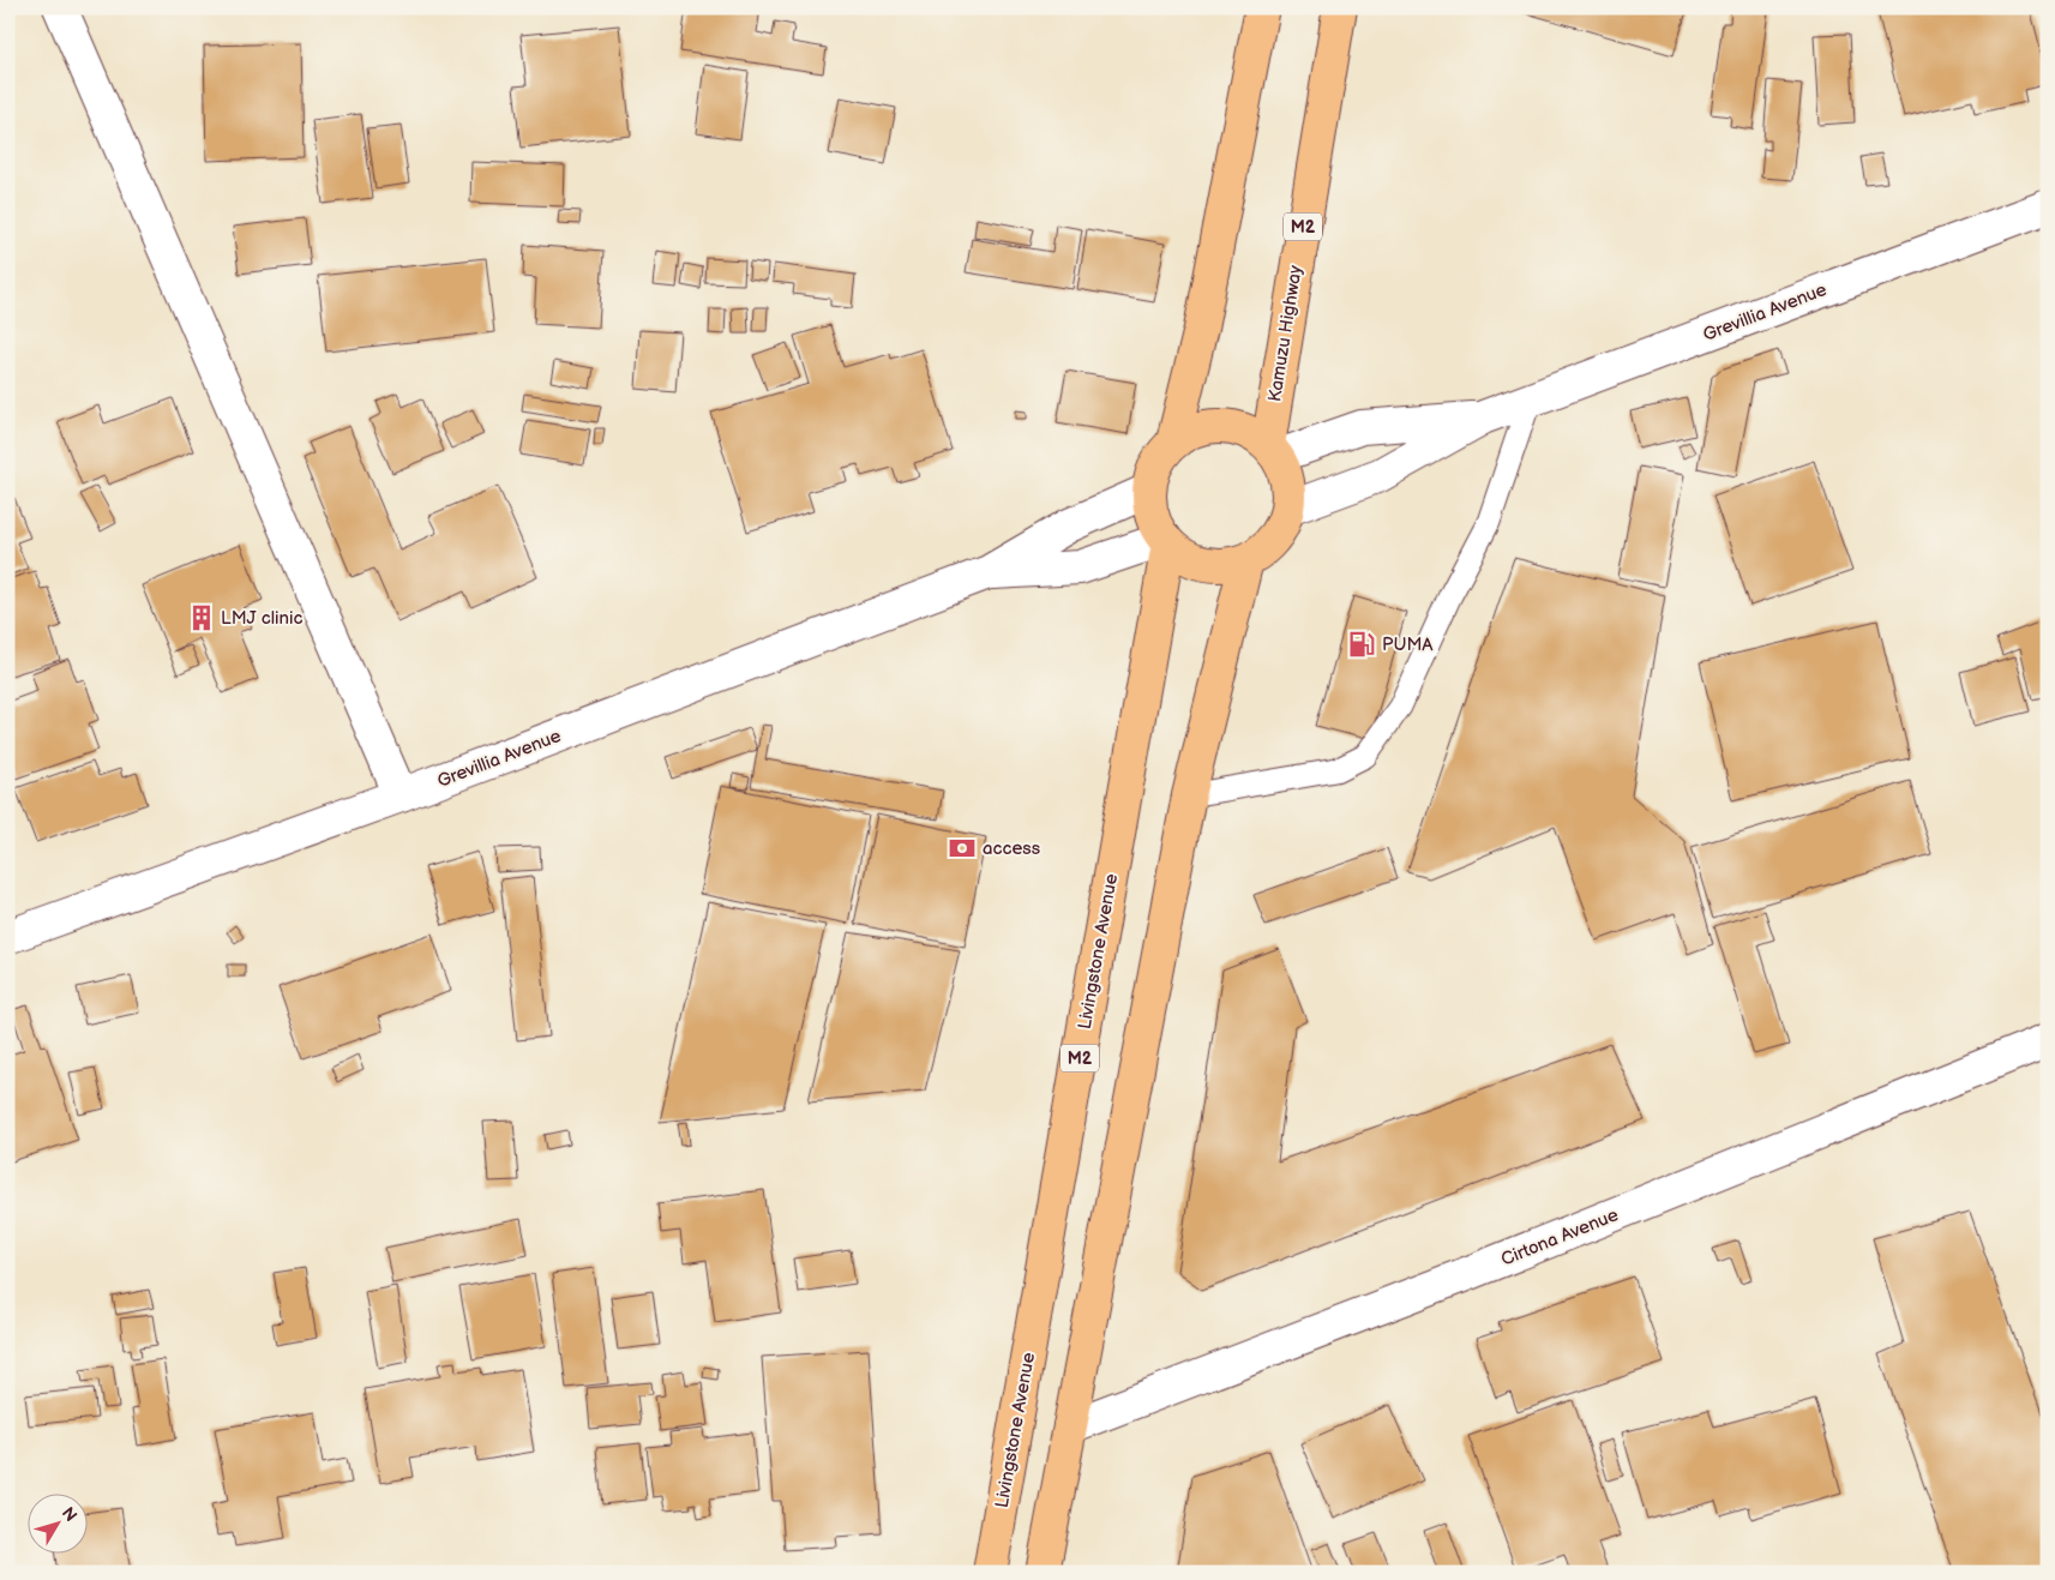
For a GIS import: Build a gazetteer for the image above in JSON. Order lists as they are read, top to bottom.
{
  "streets": {
    "highway": ["M2", "Kamuzu Highway", "Livingstone Avenue"],
    "street": ["Grevillia Avenue", "Cirtona Avenue"]
  },
  "crossings": [
    ["M2", "Grevillia Avenue"],
    ["M2", "Kamuzu Highway"],
    ["M2", "Livingstone Avenue"],
    ["Grevillia Avenue", "Kamuzu Highway"],
    ["Grevillia Avenue", "Livingstone Avenue"],
    ["Kamuzu Highway", "Livingstone Avenue"]
  ],
  "places": {
    "building": ["LMJ clinic"],
    "fuel station": ["PUMA"],
    "bank": ["access"]
  },
  "north": "top right"
}
